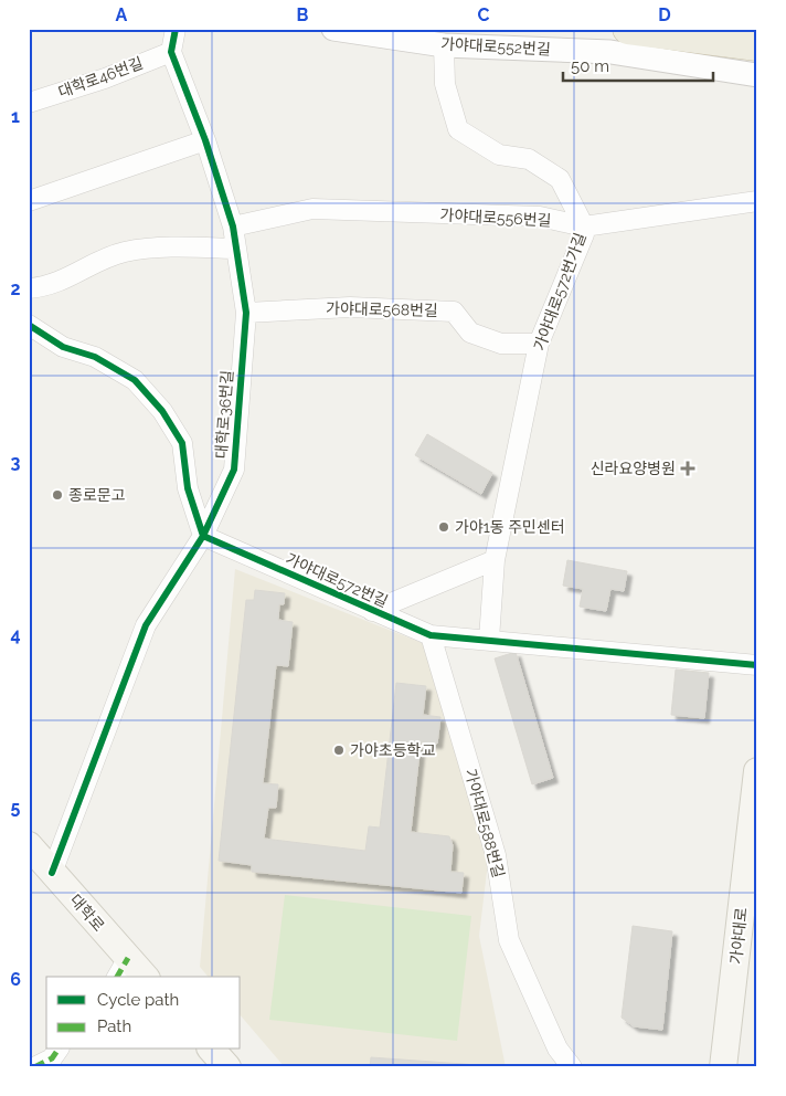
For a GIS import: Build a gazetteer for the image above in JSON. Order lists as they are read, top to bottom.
{
  "streets": {
    "main road": ["대학로", "가야대로"],
    "street": [
      "가야대로552번길",
      "대학로46번길",
      "가야대로556번길",
      "가야대로572번가길",
      "가야대로568번길",
      "대학로36번길",
      "가야대로572번길",
      "가야대로588번길"
    ]
  },
  "crossings": [
    ["가야대로552번길", "가야대로572번가길"],
    ["대학로46번길", "대학로36번길"],
    ["가야대로556번길", "가야대로572번가길"],
    ["가야대로556번길", "대학로36번길"],
    ["가야대로572번가길", "가야대로568번길"],
    ["가야대로572번가길", "가야대로572번길"],
    ["가야대로568번길", "대학로36번길"],
    ["대학로36번길", "가야대로572번길"],
    ["대학로36번길", "대학로"],
    ["가야대로572번길", "가야대로588번길"]
  ],
  "places": {
    "health": ["신라요양병원"],
    "other": ["종로문고", "가야1동 주민센터", "가야초등학교"]
  },
  "legend": ["Cycle path", "Path"],
  "scale_bar": "50 m",
  "grid": {
    "columns": [
      "A",
      "B",
      "C",
      "D"
    ],
    "rows": [
      "1",
      "2",
      "3",
      "4",
      "5",
      "6"
    ]
  }
}
